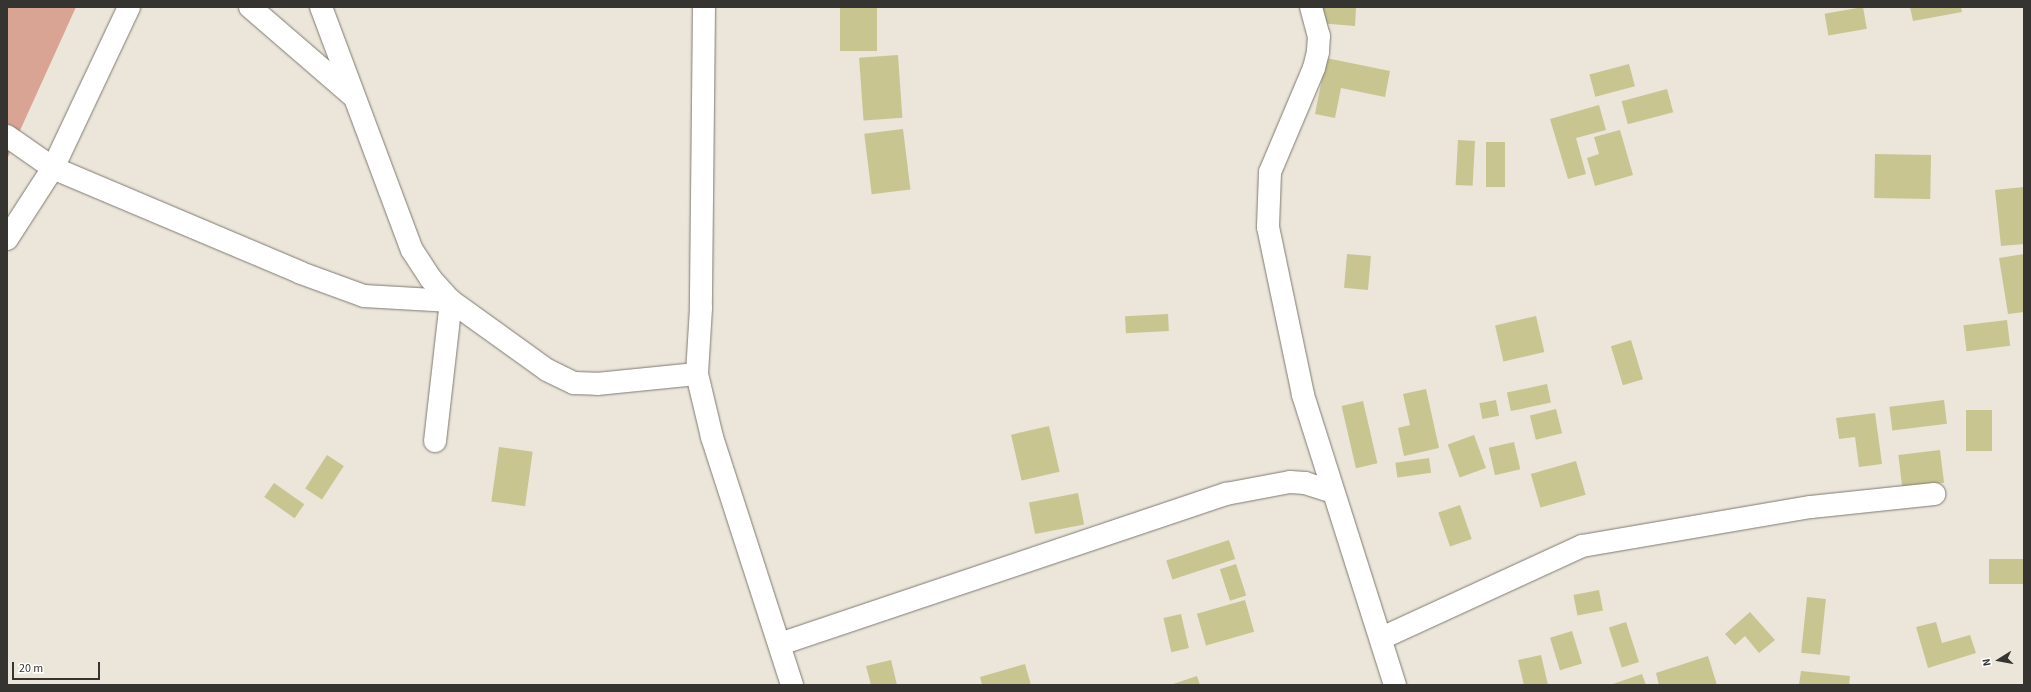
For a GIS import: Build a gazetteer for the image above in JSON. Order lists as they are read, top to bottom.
{
  "scale_bar": "20 m",
  "north": "left"
}
